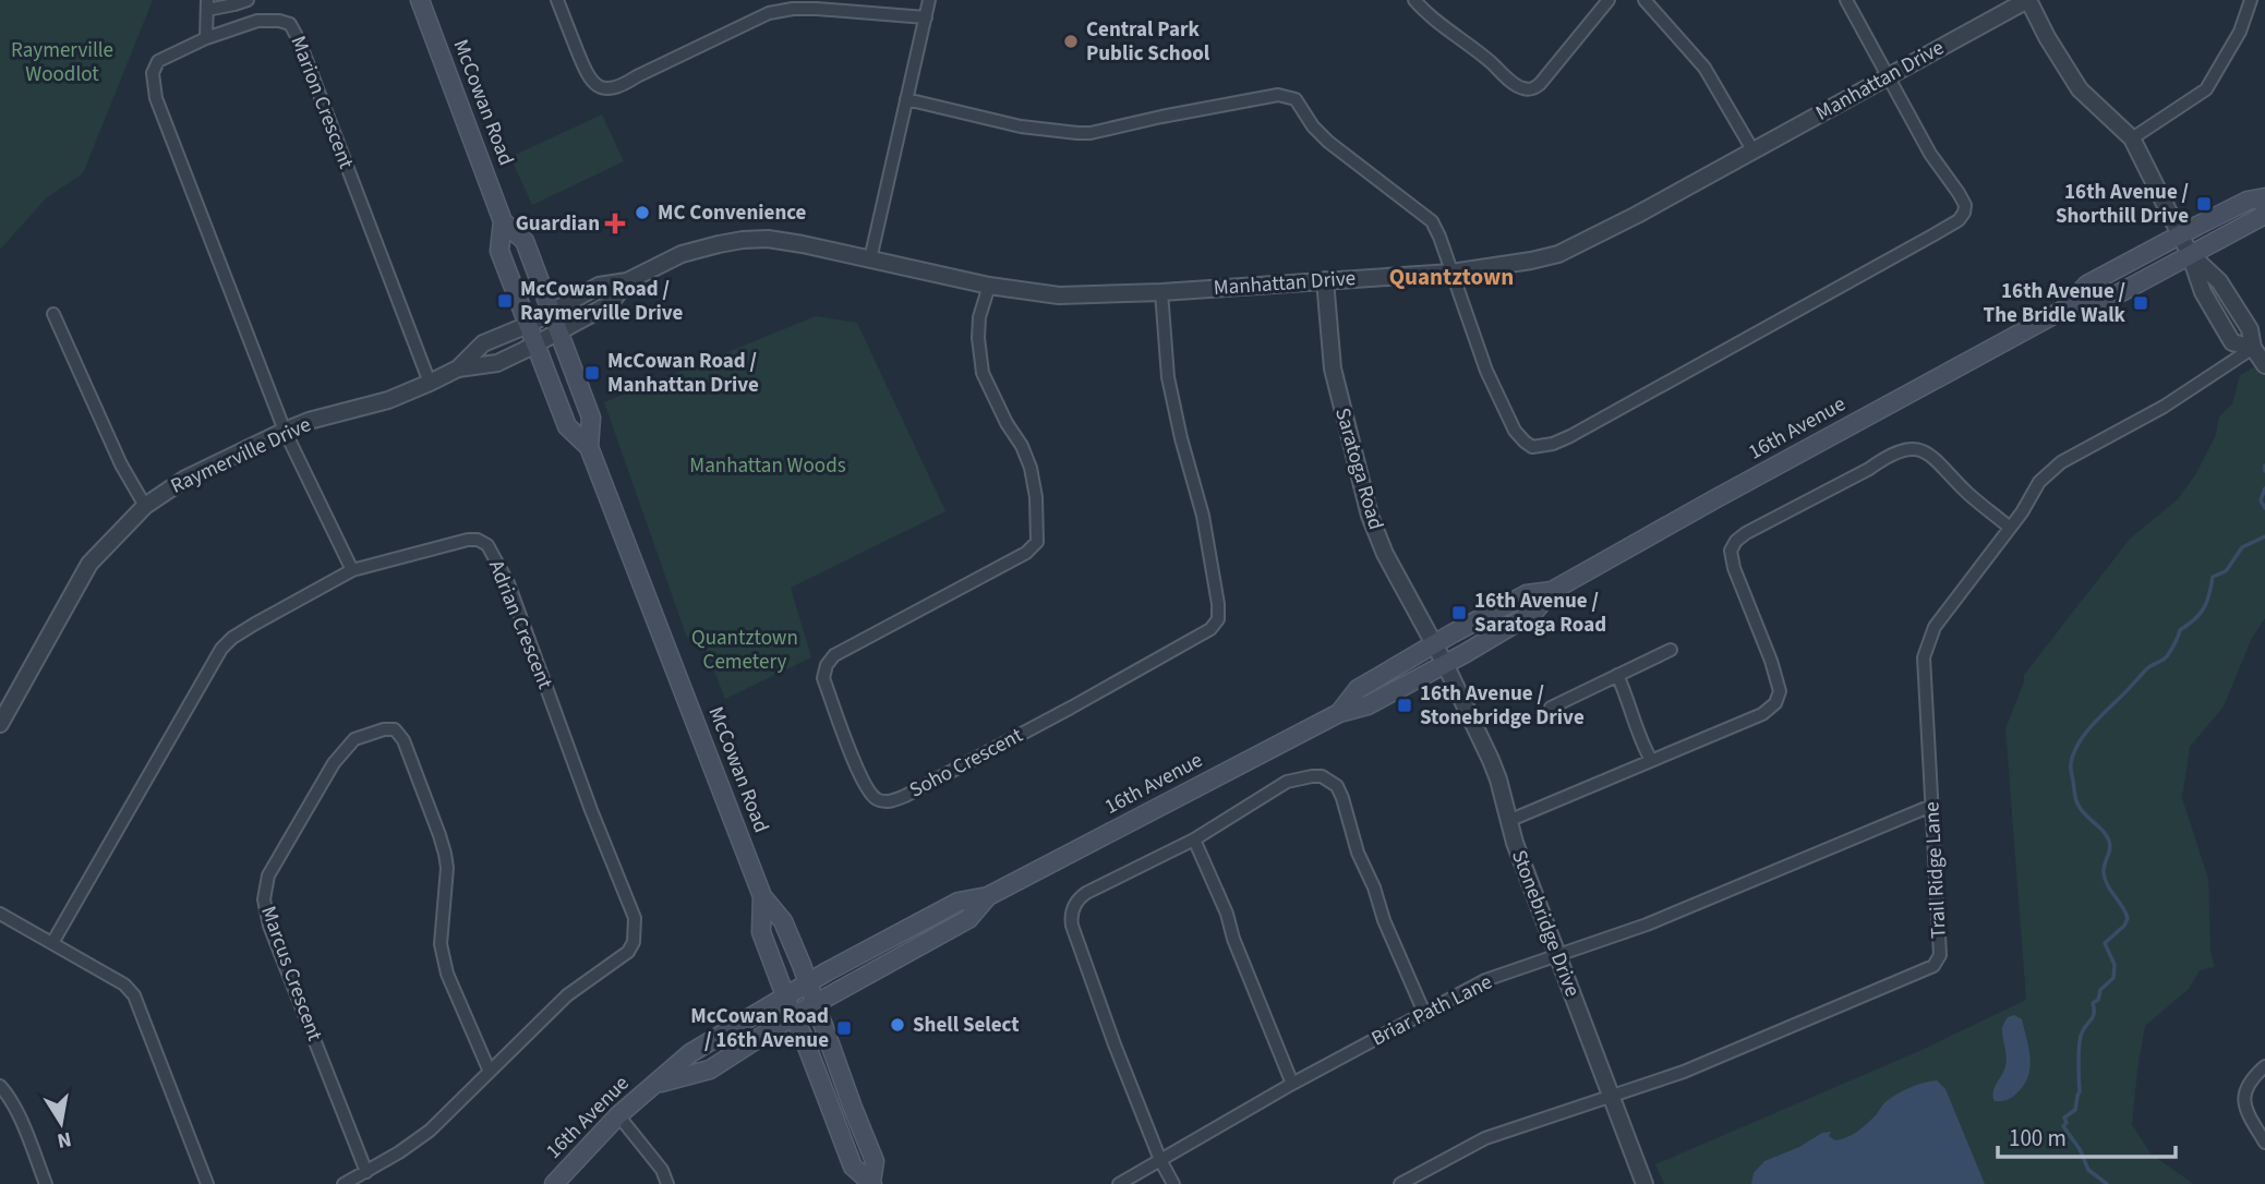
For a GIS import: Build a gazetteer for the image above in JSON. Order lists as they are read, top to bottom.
{
  "streets": {
    "main road": ["McCowan Road", "16th Avenue"],
    "street": [
      "Manhattan Drive",
      "Marion Crescent",
      "Raymerville Drive",
      "Saratoga Road",
      "Adrian Crescent",
      "Soho Crescent",
      "Trail Ridge Lane",
      "Stonebridge Drive",
      "Marcus Crescent",
      "Briar Path Lane"
    ]
  },
  "crossings": [
    ["Manhattan Drive", "McCowan Road"],
    ["Manhattan Drive", "Raymerville Drive"],
    ["Manhattan Drive", "Saratoga Road"],
    ["Manhattan Drive", "Soho Crescent"],
    ["Marion Crescent", "Raymerville Drive"],
    ["McCowan Road", "16th Avenue"],
    ["McCowan Road", "Raymerville Drive"],
    ["16th Avenue", "Saratoga Road"],
    ["16th Avenue", "Stonebridge Drive"],
    ["Saratoga Road", "Stonebridge Drive"],
    ["Adrian Crescent", "Marcus Crescent"],
    ["Trail Ridge Lane", "Stonebridge Drive"],
    ["Trail Ridge Lane", "Briar Path Lane"],
    ["Stonebridge Drive", "Briar Path Lane"]
  ],
  "districts": ["Quantztown"],
  "parks": ["Raymerville Woodlot", "Manhattan Woods", "Quantztown Cemetery"],
  "places": {
    "other": ["Central Park Public School", "MC Convenience", "Shell Select"],
    "transit": [
      "16th Avenue / Shorthill Drive",
      "McCowan Road / Raymerville Drive",
      "16th Avenue / The Bridle Walk",
      "McCowan Road / Manhattan Drive",
      "16th Avenue / Saratoga Road",
      "16th Avenue / Stonebridge Drive",
      "McCowan Road / 16th Avenue"
    ],
    "health": ["Guardian"]
  },
  "scale_bar": "100 m",
  "north": "bottom"
}
